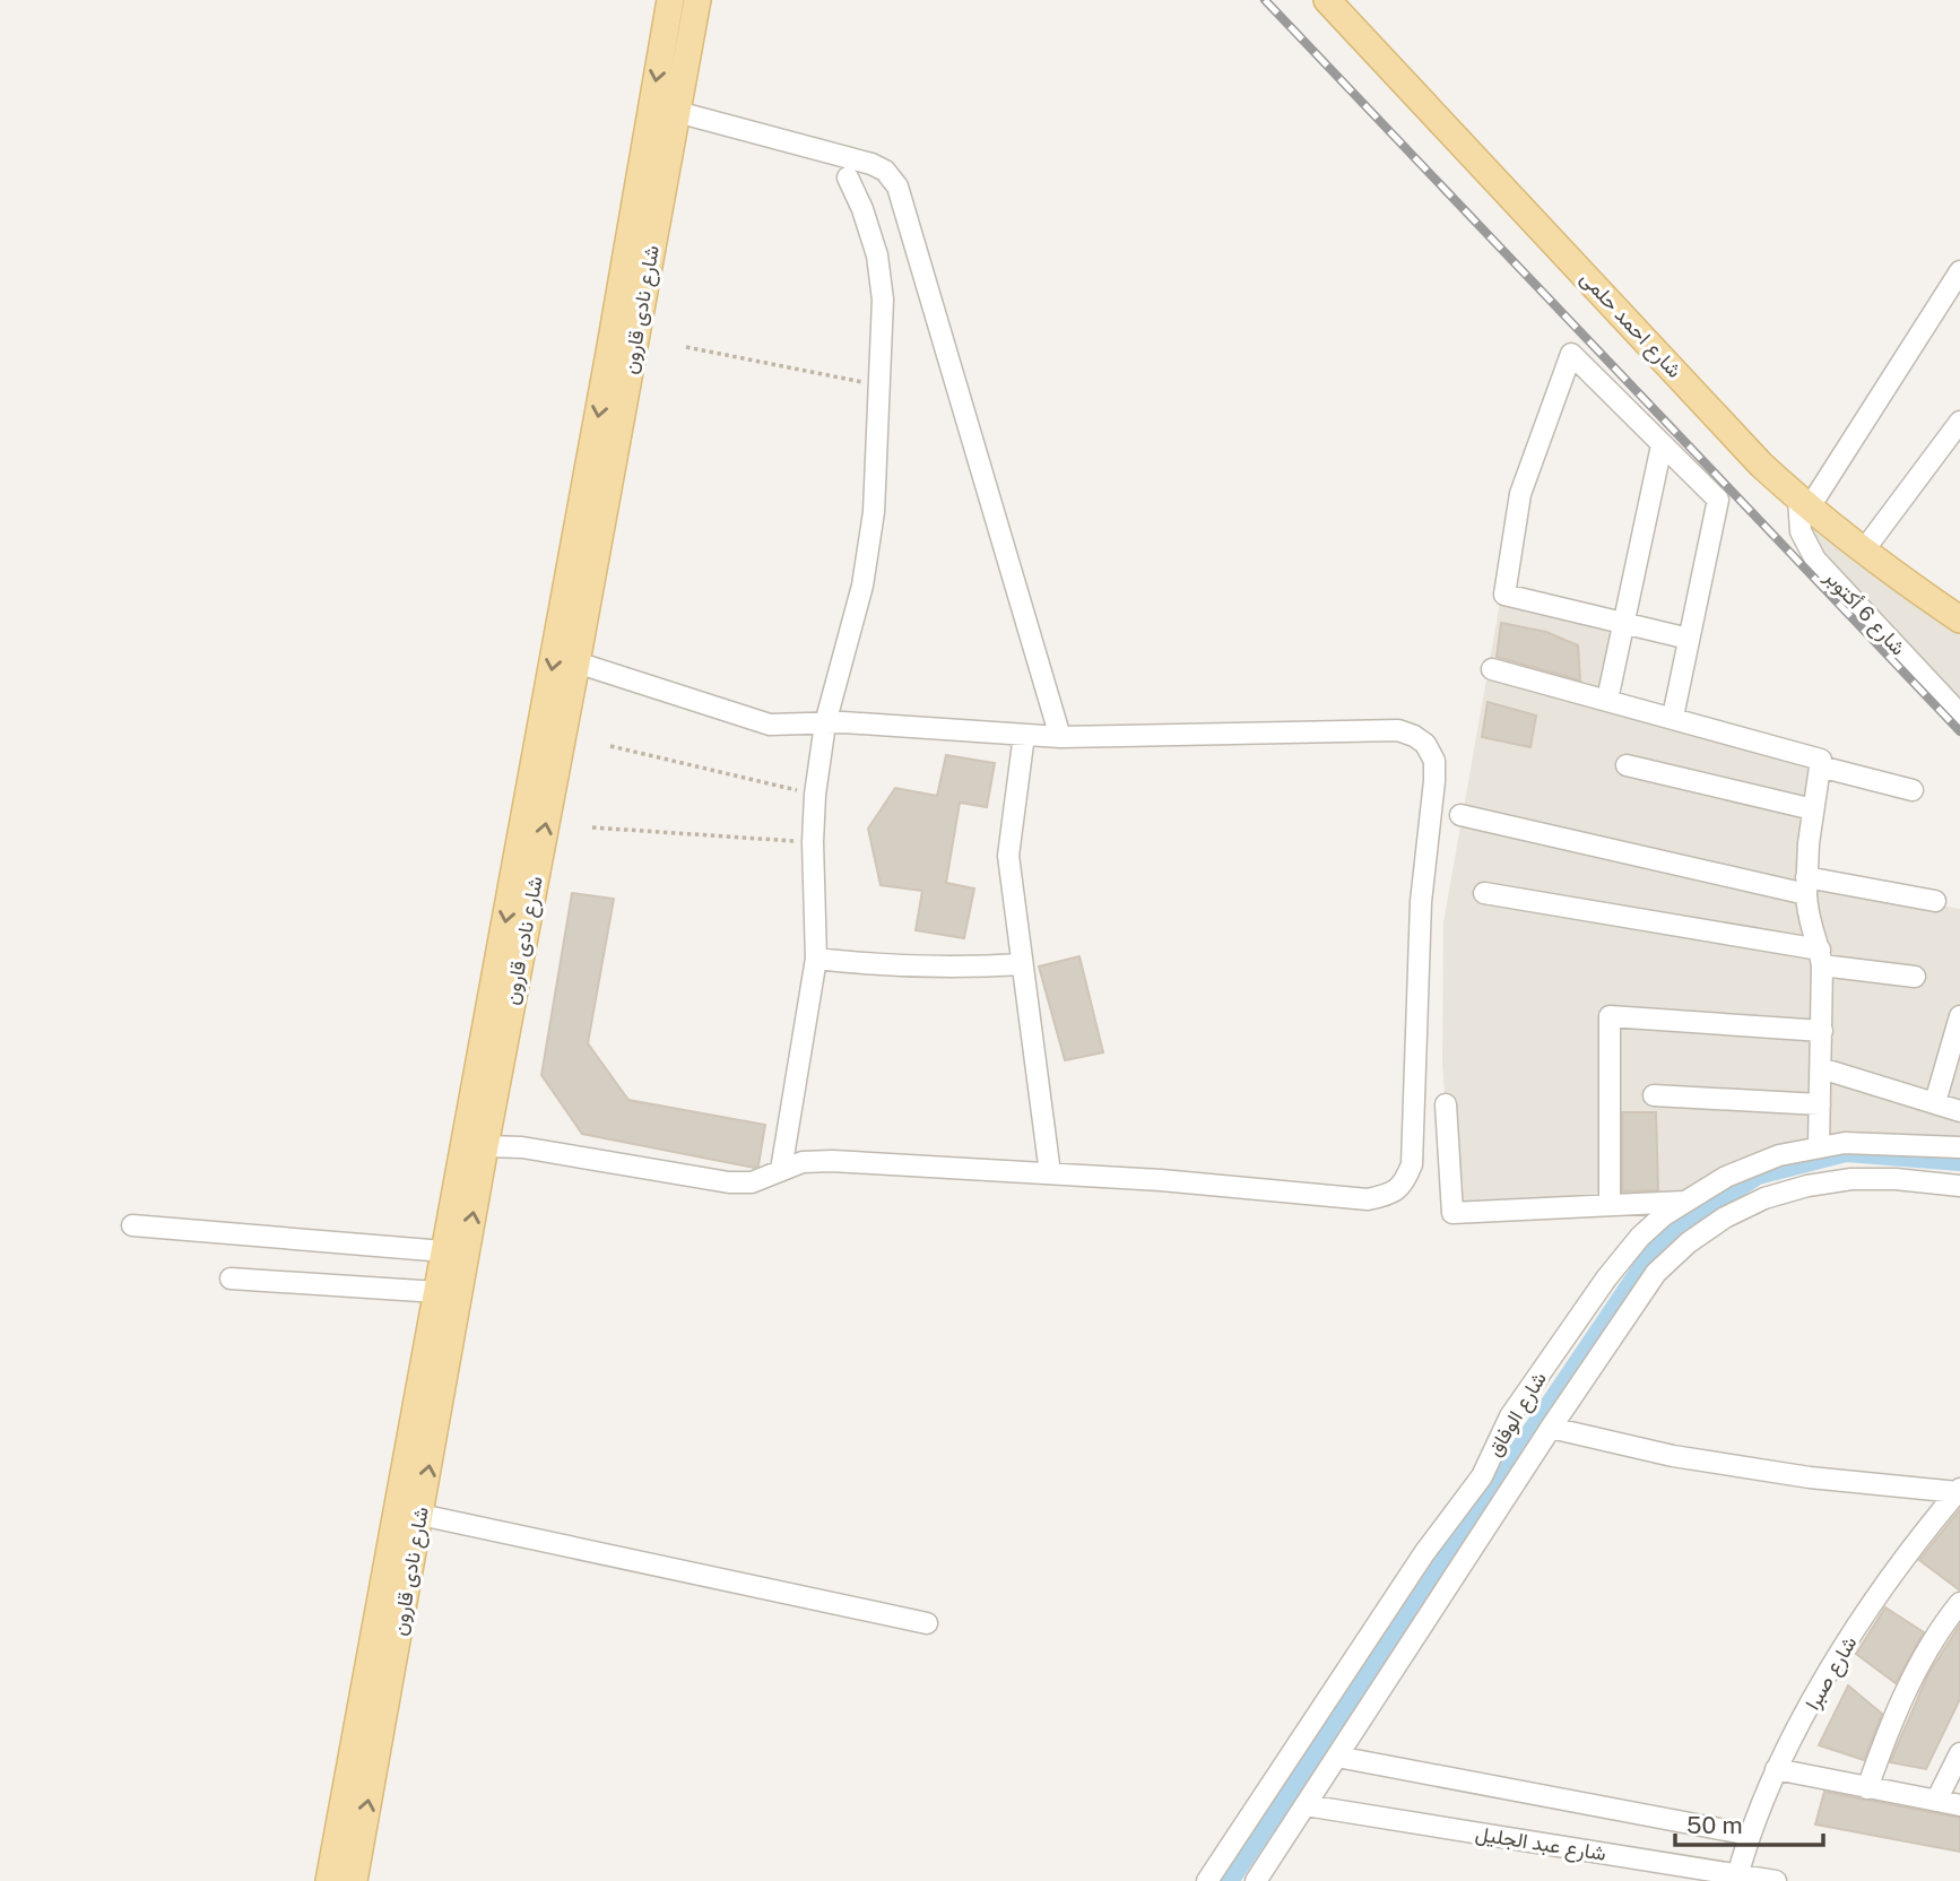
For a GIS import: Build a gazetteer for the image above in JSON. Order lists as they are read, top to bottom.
{
  "streets": {
    "main road": ["شارع نادى قارون", "شارع احمد حلمى"],
    "street": [
      "شارع 6 أكتوبر",
      "شارع الوفاق",
      "شارع صبرا",
      "شارع عبد الجليل"
    ]
  },
  "crossings": [
    ["شارع احمد حلمى", "شارع 6 أكتوبر"],
    ["شارع الوفاق", "شارع عبد الجليل"],
    ["شارع صبرا", "شارع عبد الجليل"]
  ],
  "scale_bar": "50 m"
}
